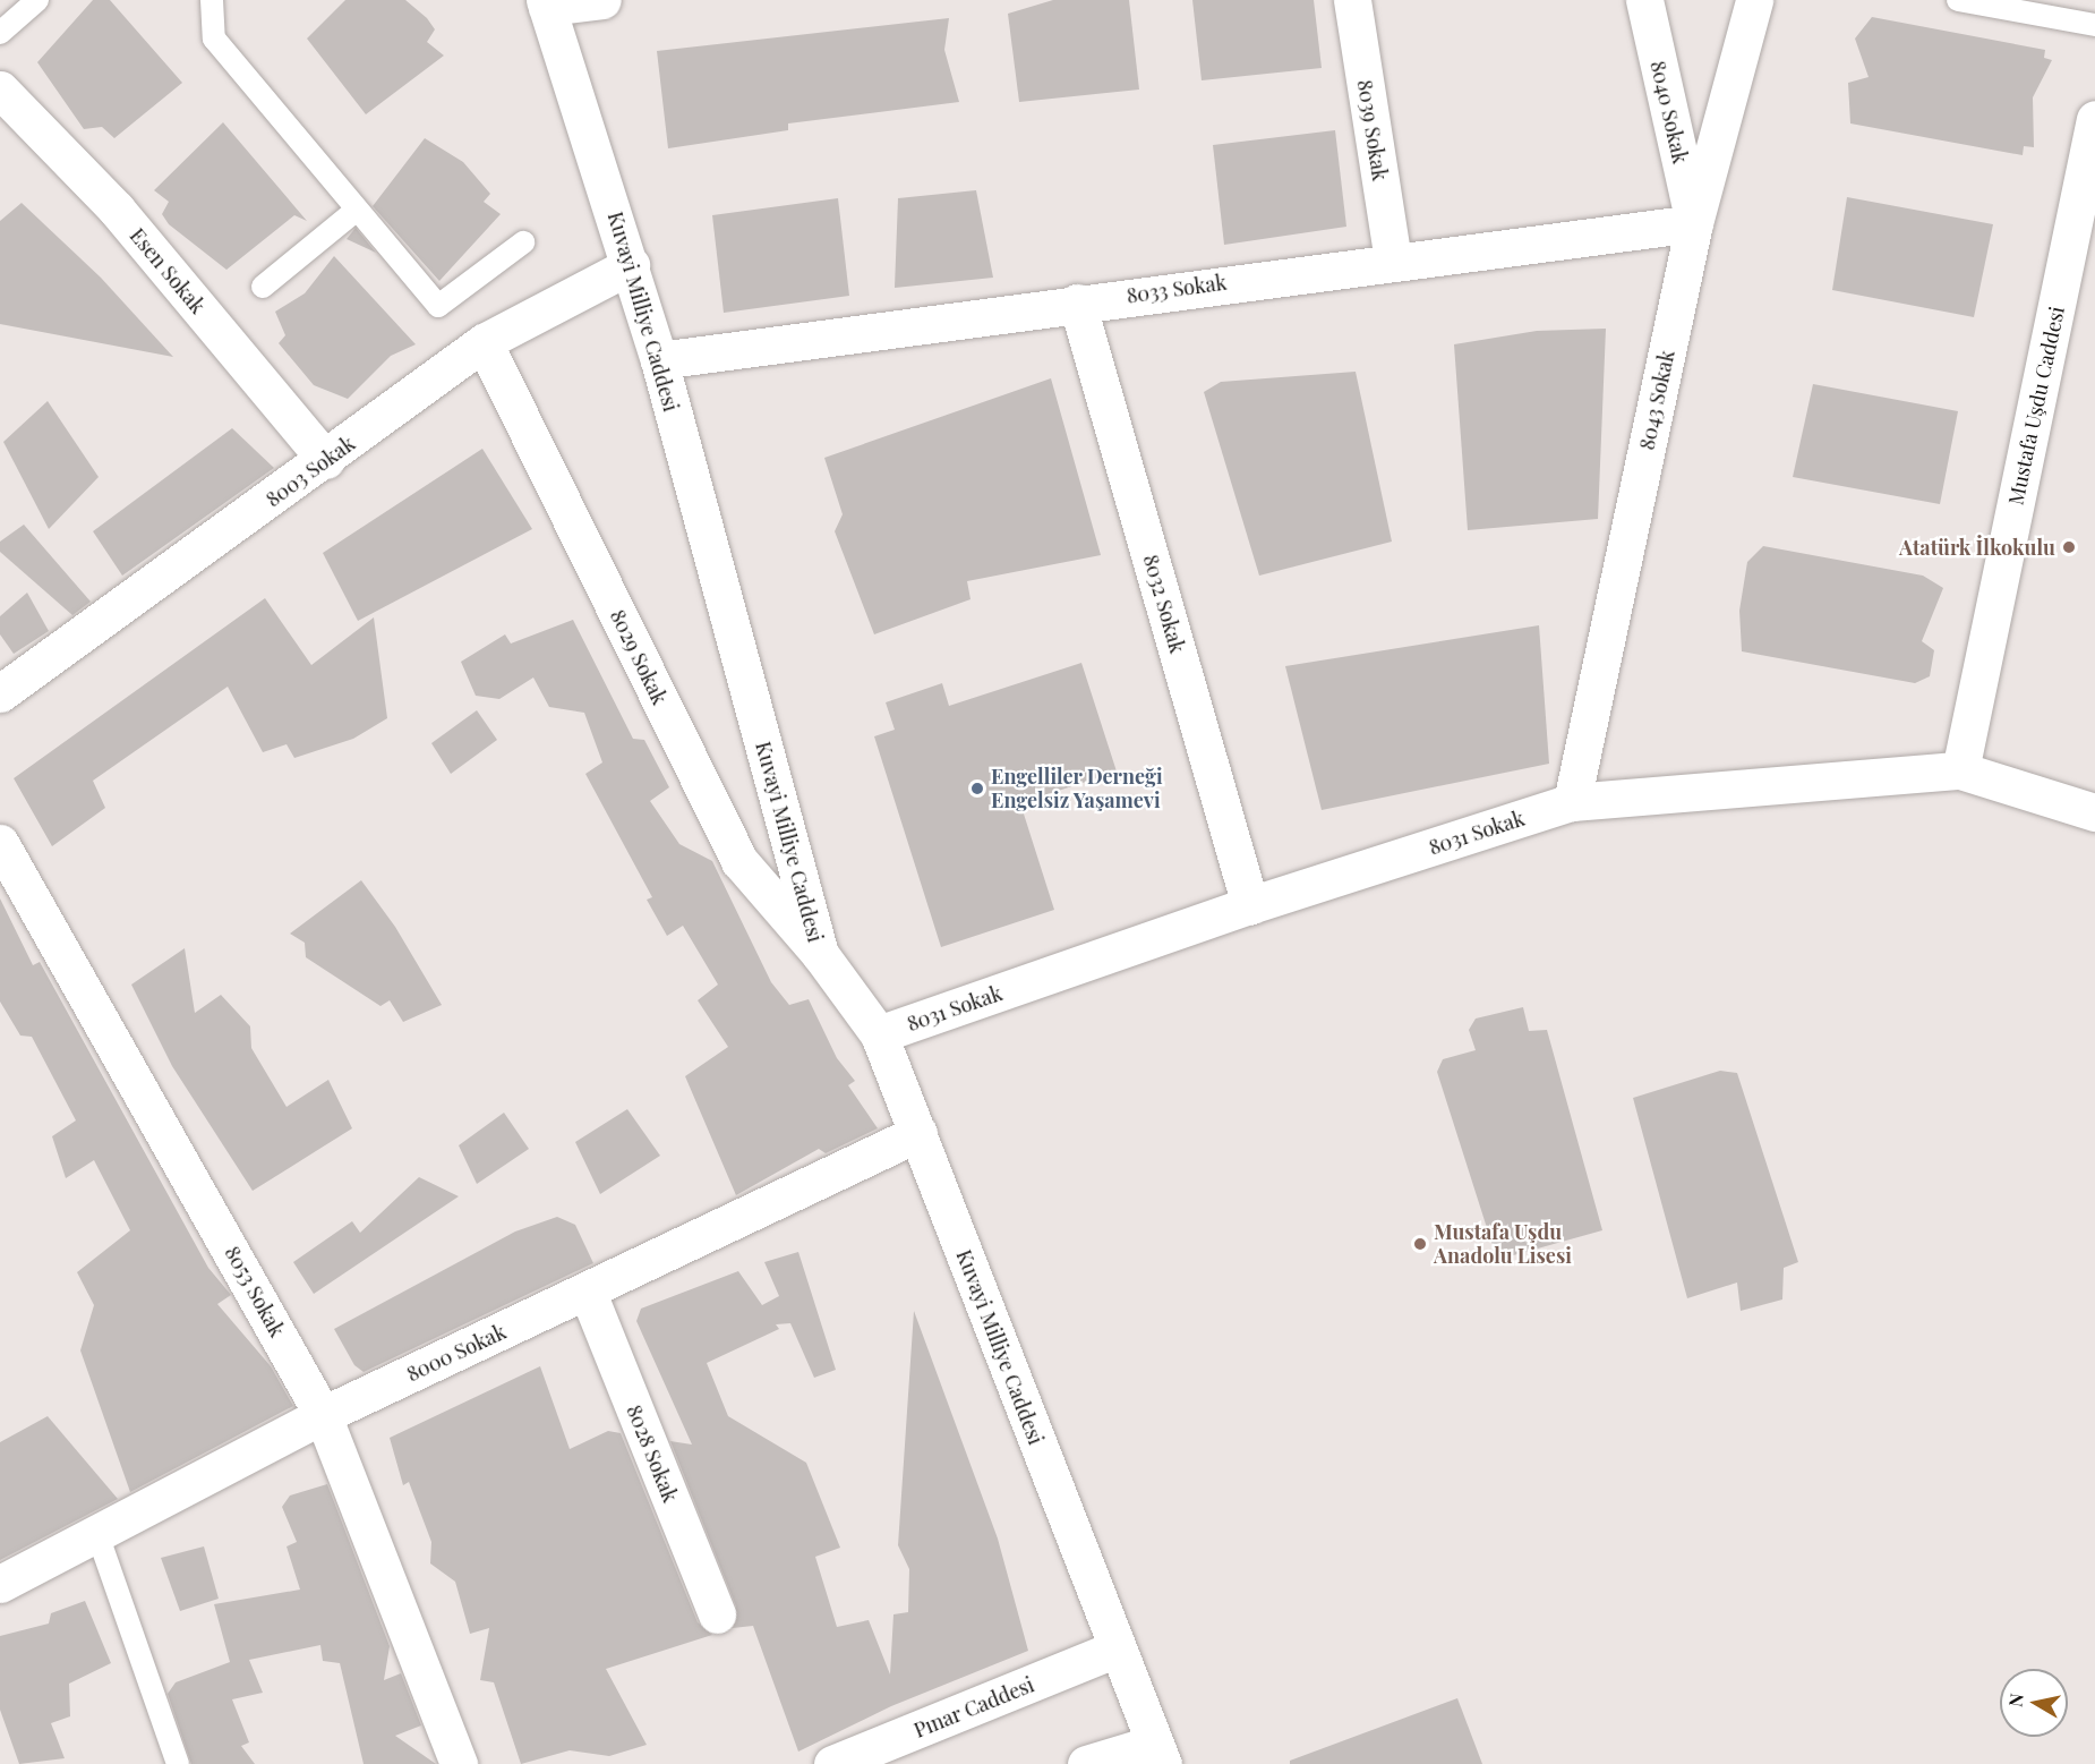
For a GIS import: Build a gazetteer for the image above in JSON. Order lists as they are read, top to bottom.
{
  "streets": {
    "street": [
      "8040 Sokak",
      "8039 Sokak",
      "Esen Sokak",
      "8033 Sokak",
      "Kuvayi Milliye Caddesi",
      "8043 Sokak",
      "Mustafa Uşdu Caddesi",
      "8003 Sokak",
      "8032 Sokak",
      "8029 Sokak",
      "8031 Sokak",
      "8053 Sokak",
      "8000 Sokak",
      "8028 Sokak",
      "Pınar Caddesi"
    ]
  },
  "crossings": [
    ["8040 Sokak", "8033 Sokak"],
    ["8040 Sokak", "8043 Sokak"],
    ["8039 Sokak", "8033 Sokak"],
    ["Esen Sokak", "8003 Sokak"],
    ["8033 Sokak", "Kuvayi Milliye Caddesi"],
    ["8033 Sokak", "8043 Sokak"],
    ["8033 Sokak", "8032 Sokak"],
    ["Kuvayi Milliye Caddesi", "8003 Sokak"],
    ["Kuvayi Milliye Caddesi", "8029 Sokak"],
    ["Kuvayi Milliye Caddesi", "8031 Sokak"],
    ["Kuvayi Milliye Caddesi", "8000 Sokak"],
    ["Kuvayi Milliye Caddesi", "Pınar Caddesi"],
    ["8043 Sokak", "8031 Sokak"],
    ["Mustafa Uşdu Caddesi", "8031 Sokak"],
    ["8003 Sokak", "8029 Sokak"],
    ["8032 Sokak", "8031 Sokak"],
    ["8053 Sokak", "8000 Sokak"],
    ["8000 Sokak", "8028 Sokak"]
  ],
  "places": ["Atatürk İlkokulu", "Engelliler Derneği Engelsiz Yaşamevi", "Mustafa Uşdu Anadolu Lisesi"],
  "north": "left"
}
